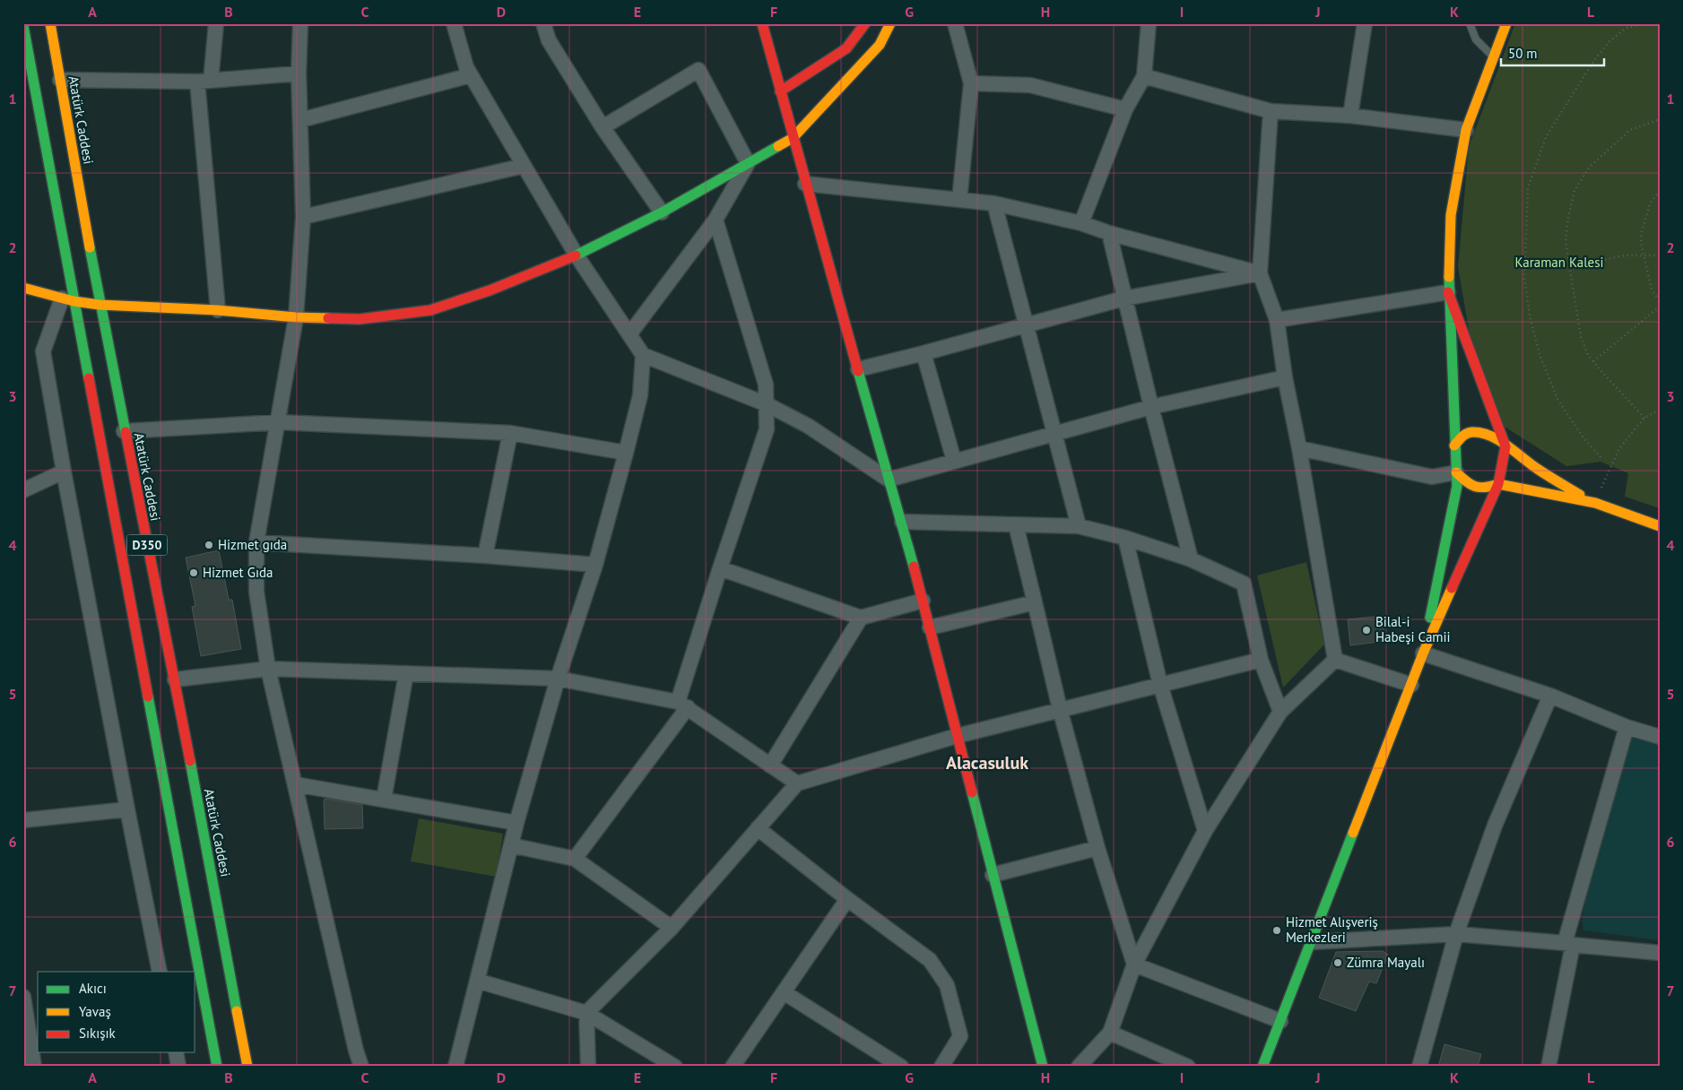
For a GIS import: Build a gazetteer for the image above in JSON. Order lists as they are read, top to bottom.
{
  "streets": {
    "main road": ["Atatürk Caddesi", "D350"]
  },
  "districts": ["Alacasuluk"],
  "parks": ["Karaman Kalesi"],
  "places": [
    "Hizmet gıda",
    "Hizmet Gıda",
    "Bilal-i Habeşi Camii",
    "Hizmet Alışveriş Merkezleri",
    "Zümra Mayalı"
  ],
  "legend": ["Akıcı", "Yavaş", "Sıkışık"],
  "scale_bar": "50 m",
  "grid": {
    "columns": [
      "A",
      "B",
      "C",
      "D",
      "E",
      "F",
      "G",
      "H",
      "I",
      "J",
      "K",
      "L"
    ],
    "rows": [
      "1",
      "2",
      "3",
      "4",
      "5",
      "6",
      "7"
    ]
  }
}
